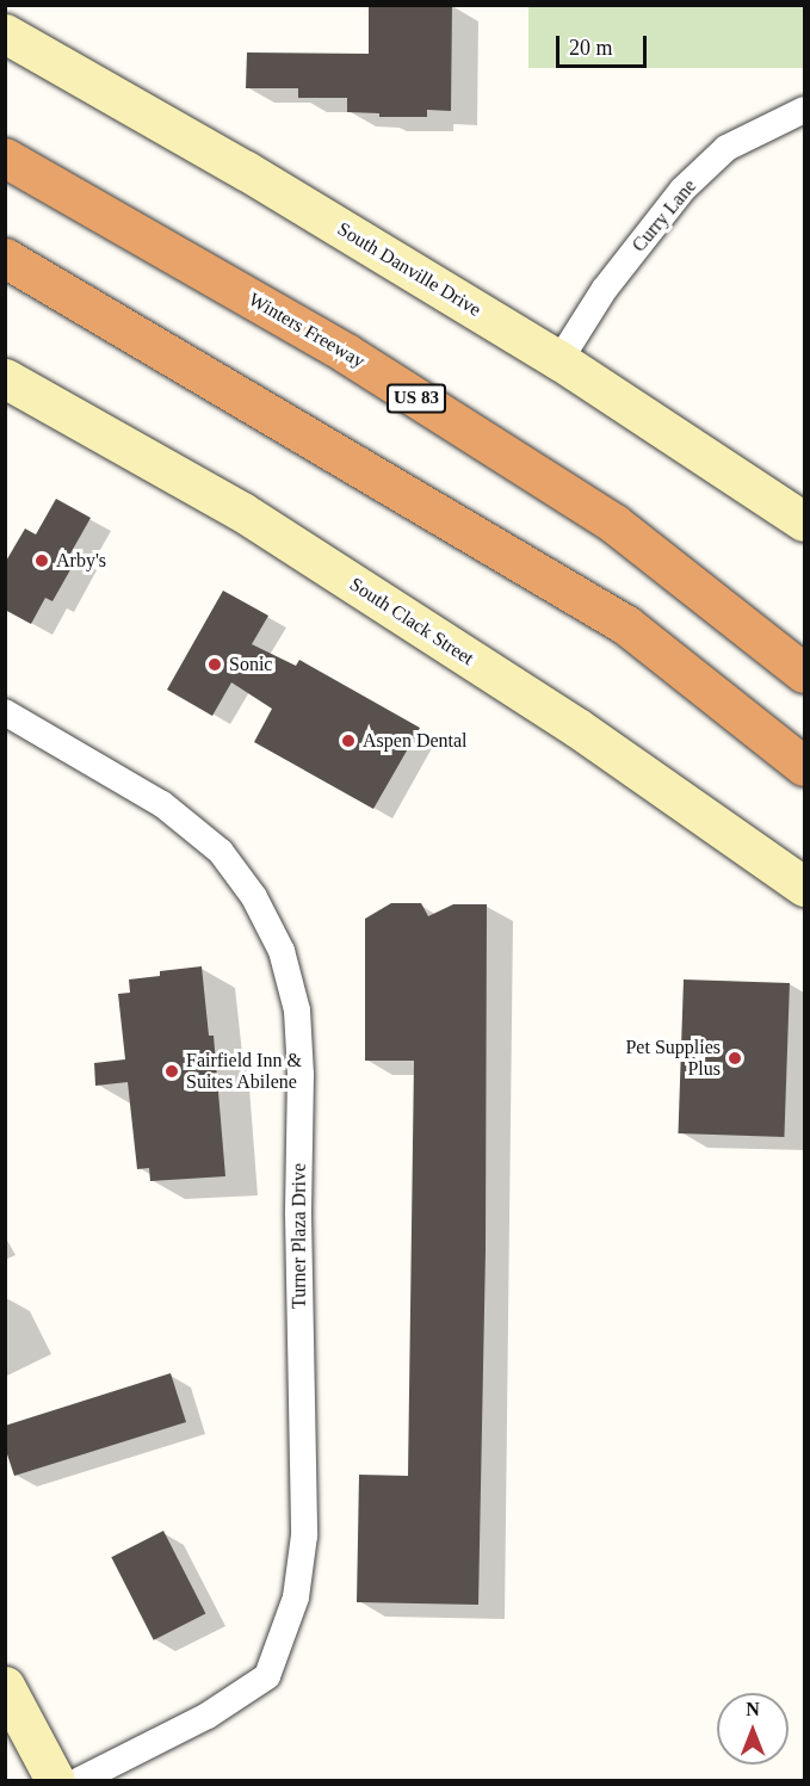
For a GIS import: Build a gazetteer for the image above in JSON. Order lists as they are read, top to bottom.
{
  "streets": {
    "highway": ["Winters Freeway", "US 83"],
    "main road": ["South Danville Drive", "South Clack Street"],
    "street": ["Curry Lane", "Turner Plaza Drive"]
  },
  "crossings": [
    ["Curry Lane", "South Danville Drive"]
  ],
  "places": [
    "Arby's",
    "Sonic",
    "Aspen Dental",
    "Pet Supplies Plus",
    "Fairfield Inn & Suites Abilene"
  ],
  "scale_bar": "20 m",
  "north": "top"
}
